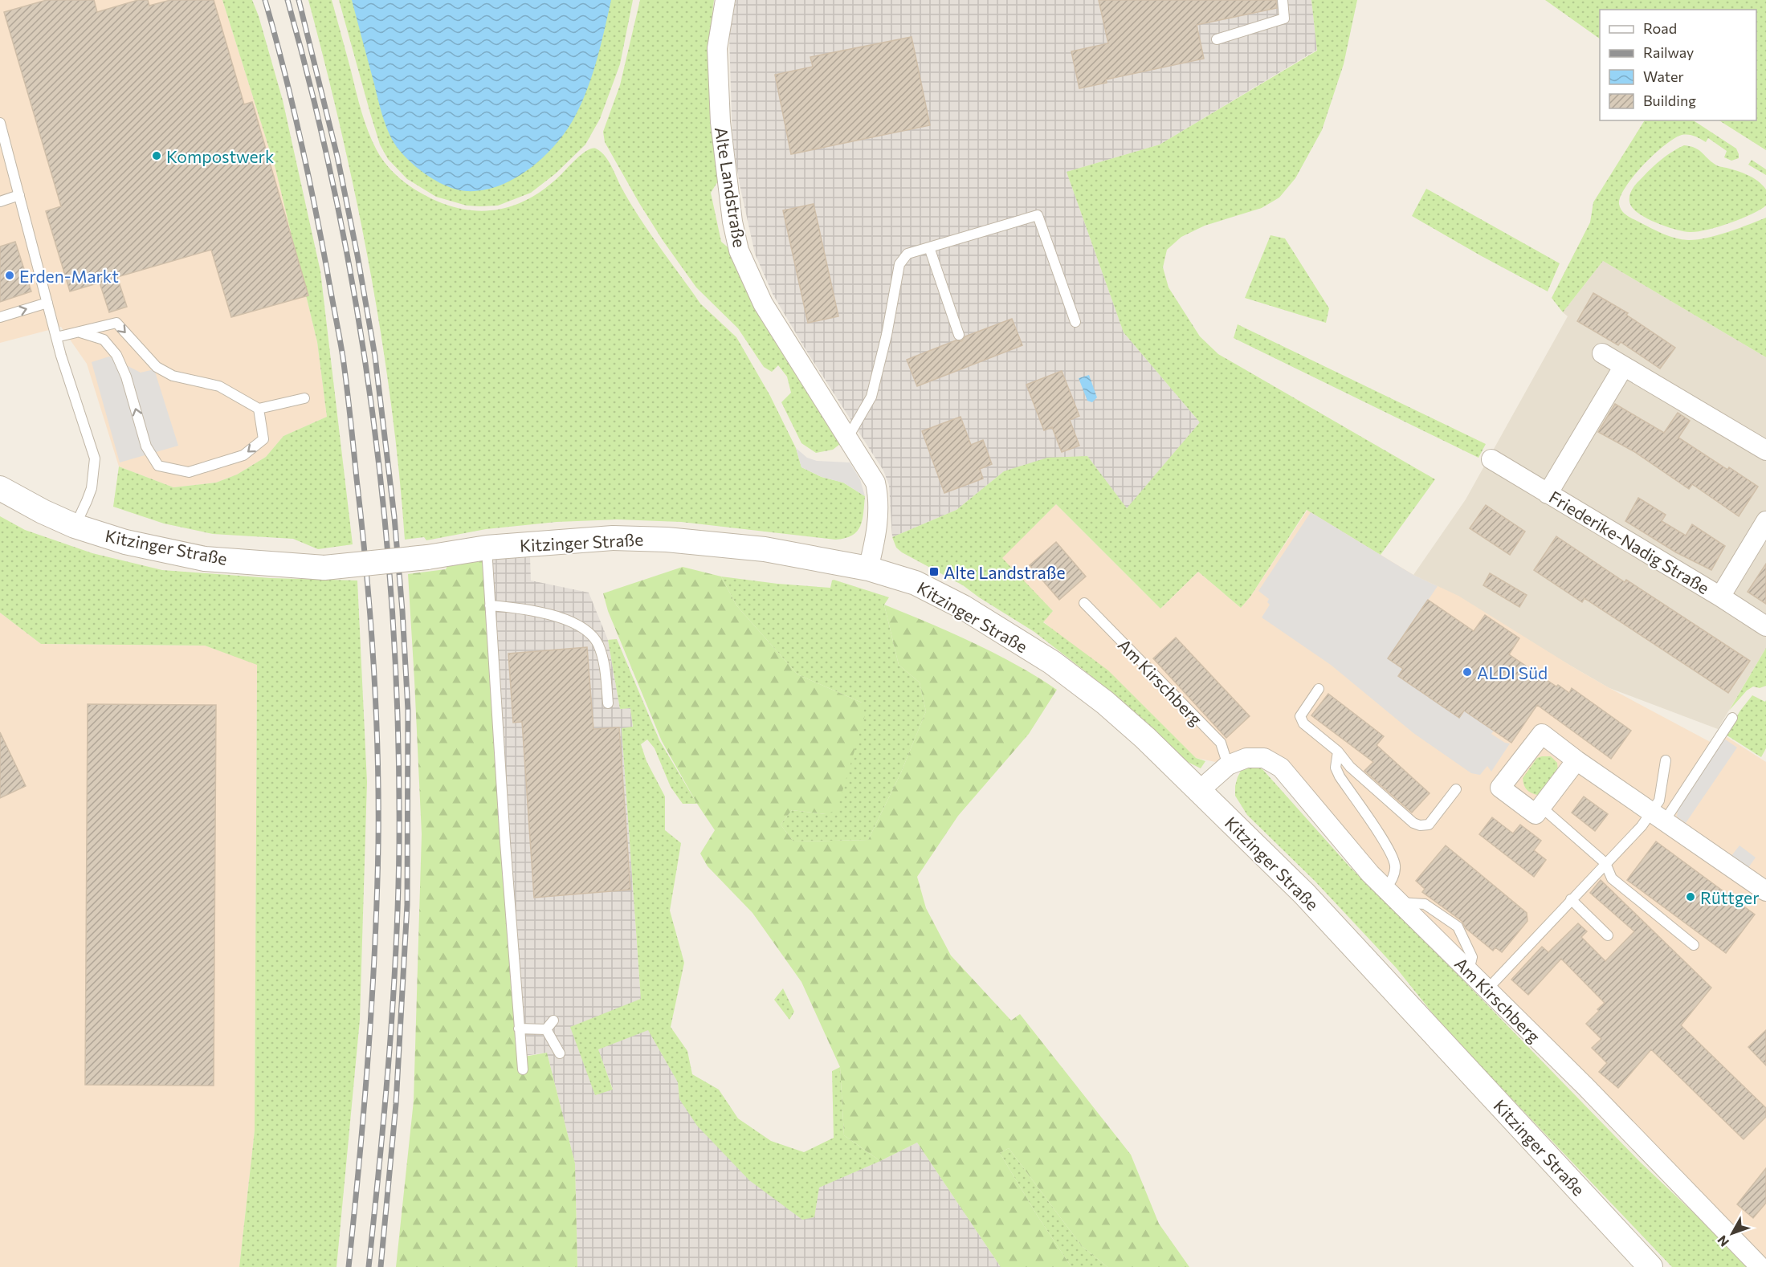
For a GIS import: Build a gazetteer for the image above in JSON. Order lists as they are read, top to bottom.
{
  "streets": {
    "street": [
      "Alte Landstraße",
      "Kitzinger Straße",
      "Friederike-Nadig Straße",
      "Am Kirschberg"
    ]
  },
  "crossings": [
    ["Alte Landstraße", "Kitzinger Straße"],
    ["Kitzinger Straße", "Am Kirschberg"]
  ],
  "places": {
    "other": [
      "Kompostwerk",
      "Erden-Markt",
      "ALDI Süd",
      "Rüttger"
    ],
    "transit": ["Alte Landstraße"]
  },
  "legend": [
    "Road",
    "Railway",
    "Water",
    "Building"
  ],
  "north": "bottom left"
}
